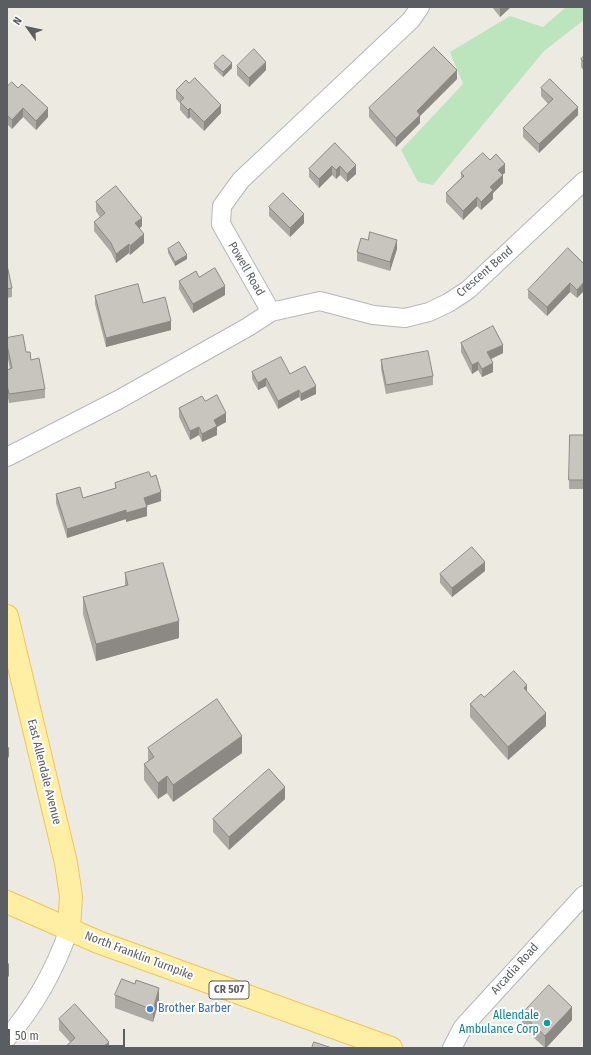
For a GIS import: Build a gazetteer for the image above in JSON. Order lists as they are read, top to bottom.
{
  "streets": {
    "main road": ["East Allendale Avenue", "North Franklin Turnpike", "CR 507"],
    "street": ["Powell Road", "Crescent Bend", "Arcadia Road"]
  },
  "crossings": [
    ["Powell Road", "Crescent Bend"],
    ["East Allendale Avenue", "North Franklin Turnpike"],
    ["East Allendale Avenue", "CR 507"],
    ["North Franklin Turnpike", "CR 507"]
  ],
  "places": ["Brother Barber", "Allendale Ambulance Corp"],
  "scale_bar": "50 m",
  "north": "top left"
}
